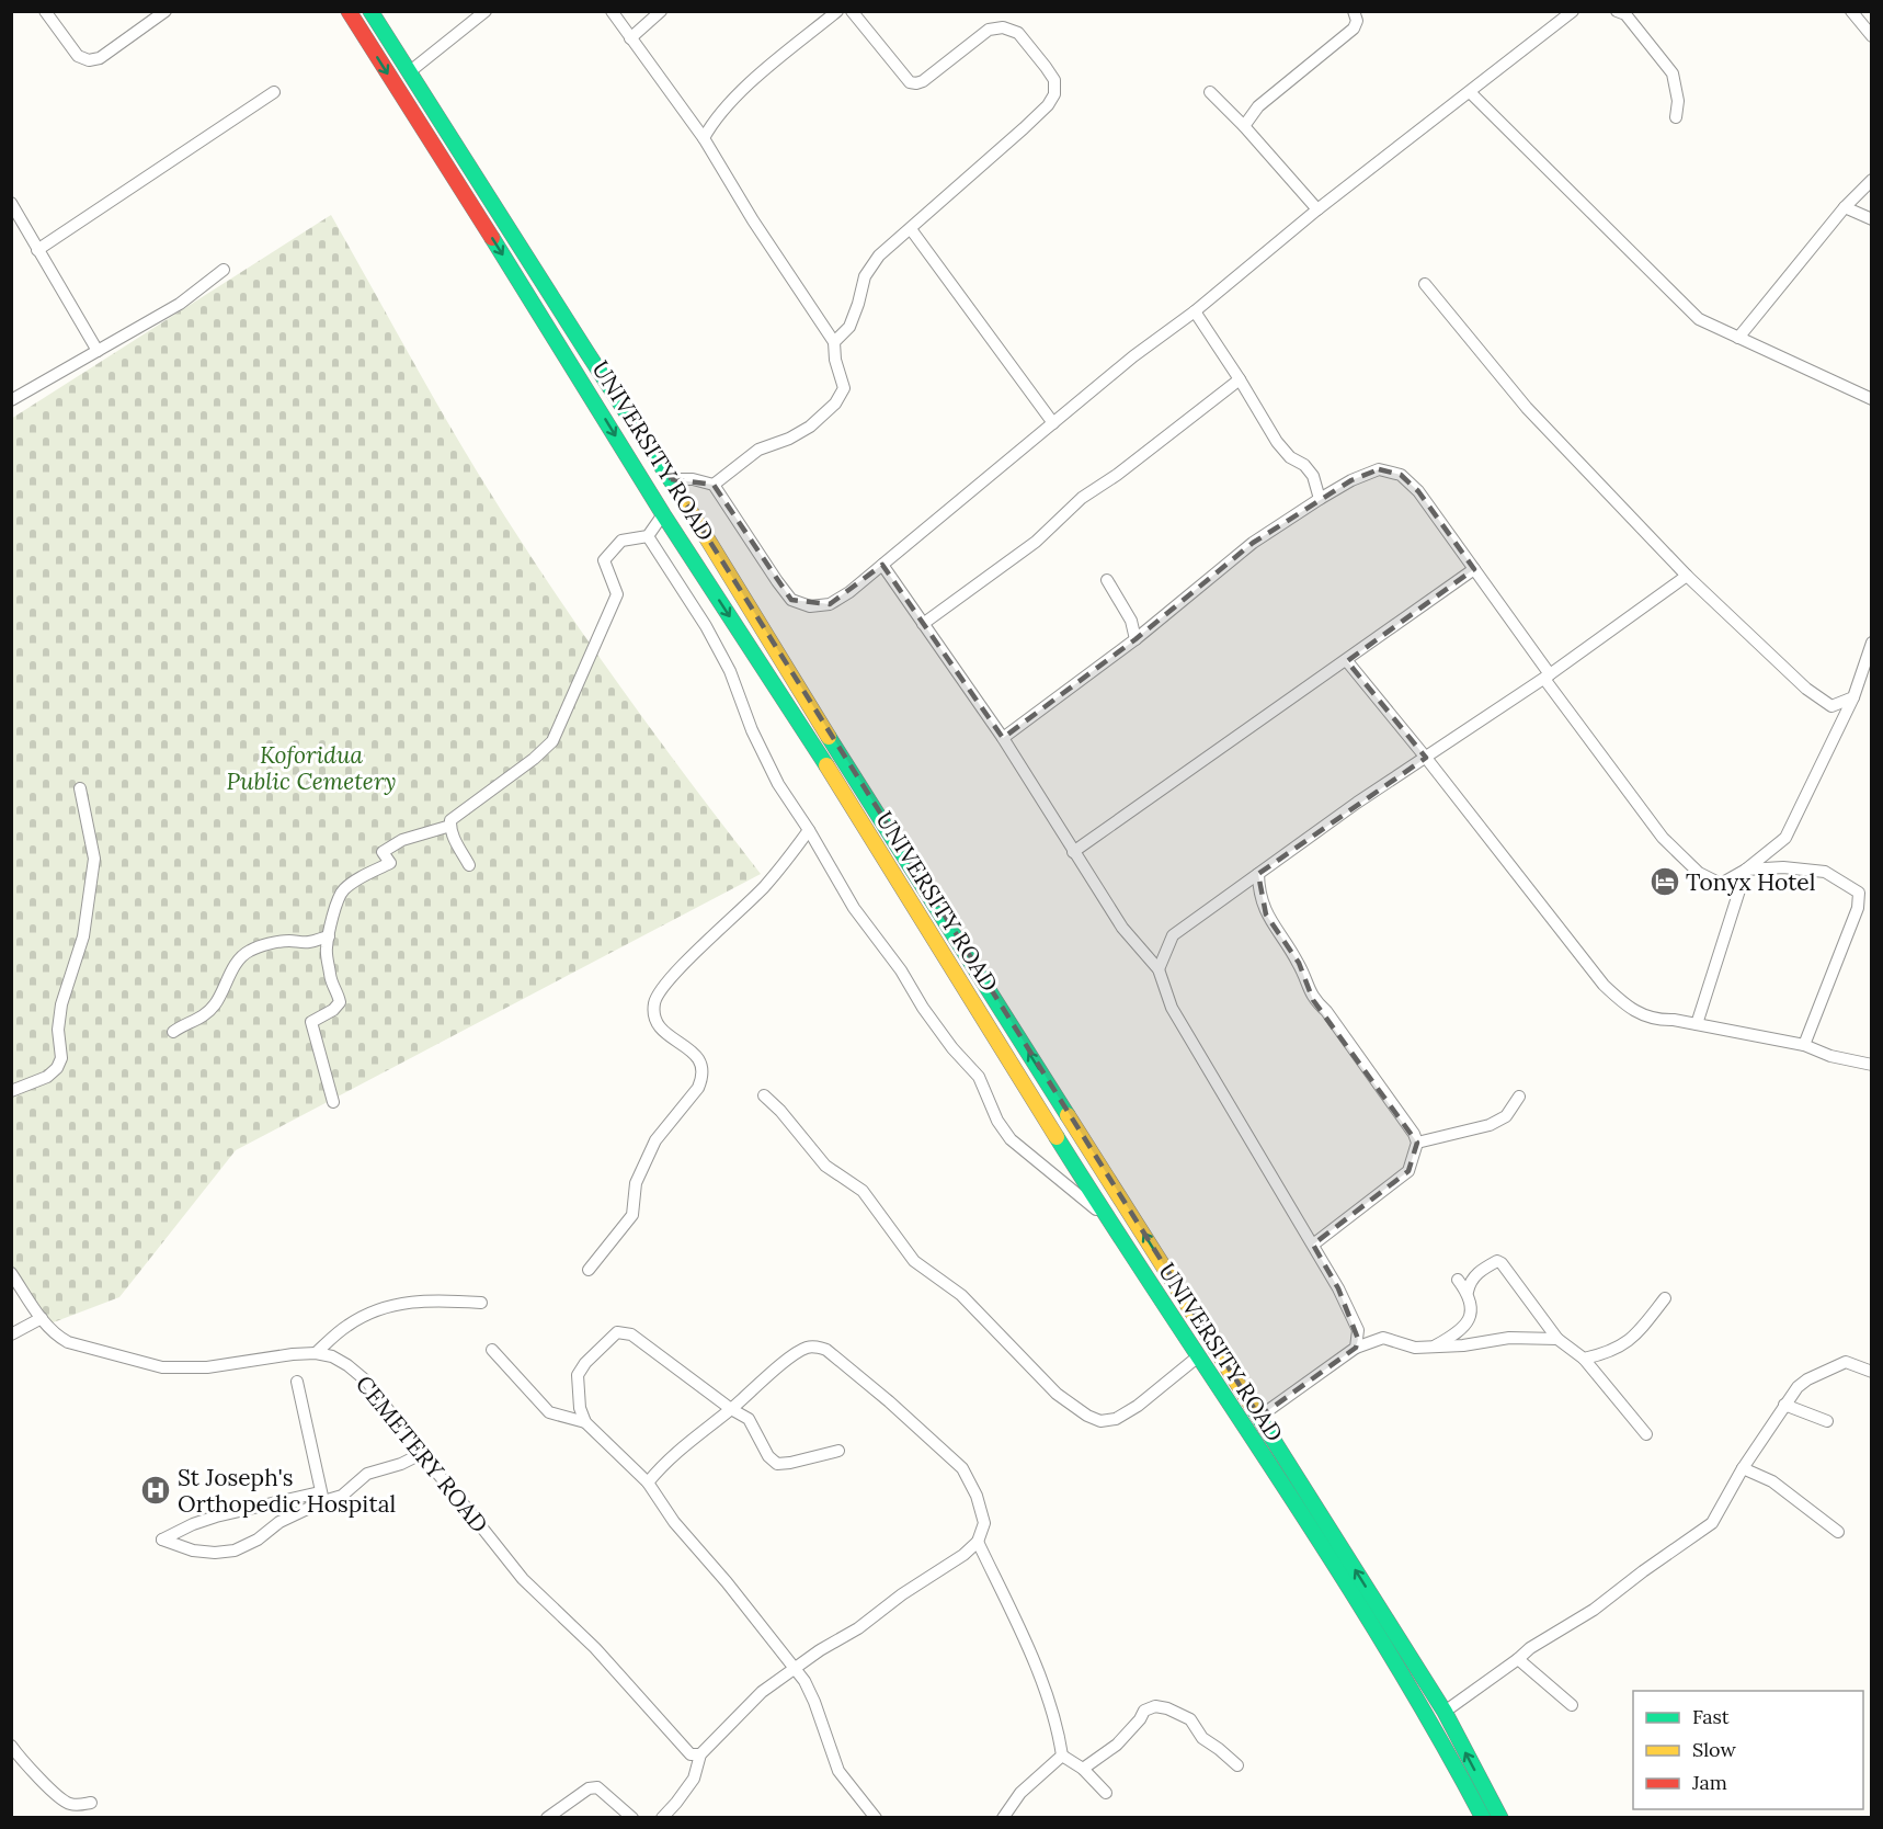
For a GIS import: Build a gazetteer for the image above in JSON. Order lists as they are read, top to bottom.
{
  "streets": {
    "highway": ["UNIVERSITY ROAD"],
    "street": ["CEMETERY ROAD"]
  },
  "parks": ["Koforidua Public Cemetery"],
  "places": {
    "hotel": ["Tonyx Hotel"],
    "hospital": ["St Joseph's Orthopedic Hospital"]
  },
  "legend": ["Fast", "Slow", "Jam"]
}
